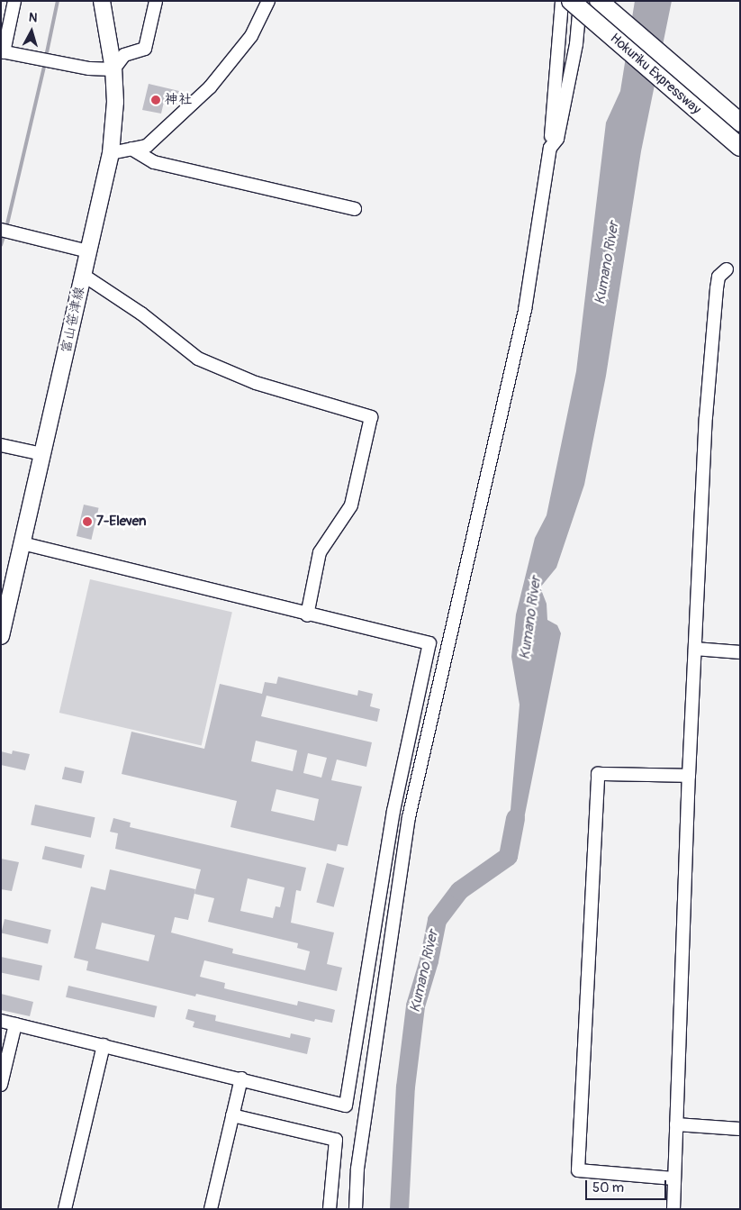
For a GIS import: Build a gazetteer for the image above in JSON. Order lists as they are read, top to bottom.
{
  "streets": {
    "highway": ["Hokuriku Expressway"],
    "main road": ["富山笹津線"]
  },
  "water": ["Kumano River"],
  "places": ["神社", "7-Eleven"],
  "scale_bar": "50 m",
  "north": "top"
}
